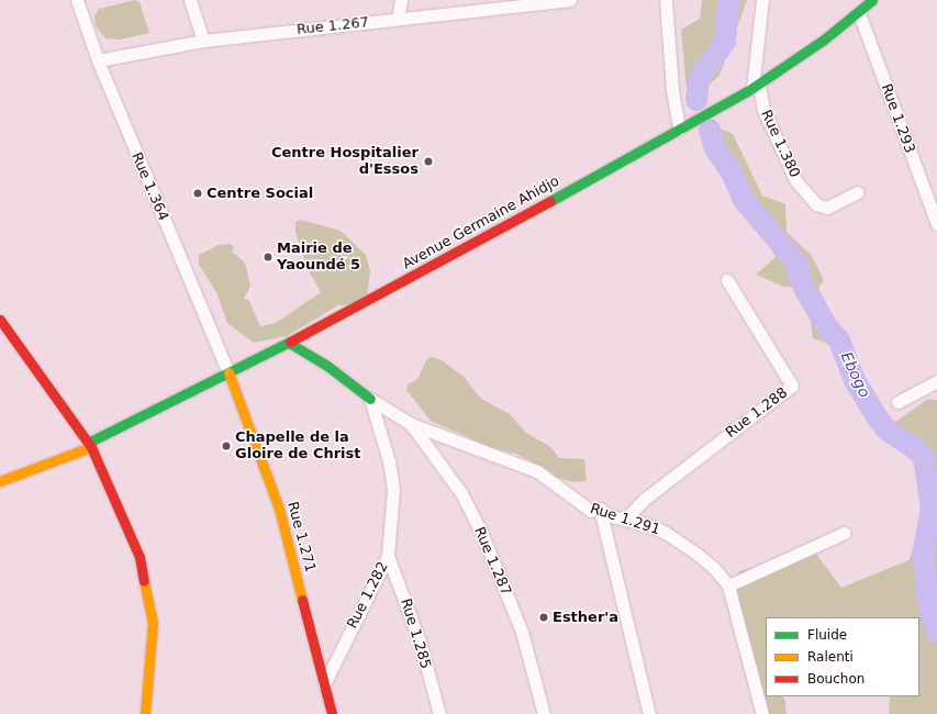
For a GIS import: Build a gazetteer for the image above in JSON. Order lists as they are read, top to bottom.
{
  "streets": {
    "main road": ["Avenue Germaine Ahidjo", "Rue 1.271"],
    "street": [
      "Rue 1.267",
      "Rue 1.293",
      "Rue 1.380",
      "Rue 1.364",
      "Rue 1.288",
      "Rue 1.291",
      "Rue 1.287",
      "Rue 1.282",
      "Rue 1.285"
    ]
  },
  "crossings": [
    ["Rue 1.267", "Rue 1.364"],
    ["Rue 1.293", "Avenue Germaine Ahidjo"],
    ["Rue 1.380", "Avenue Germaine Ahidjo"],
    ["Rue 1.364", "Avenue Germaine Ahidjo"],
    ["Rue 1.364", "Rue 1.271"],
    ["Avenue Germaine Ahidjo", "Rue 1.271"],
    ["Rue 1.288", "Rue 1.291"],
    ["Rue 1.291", "Rue 1.287"],
    ["Rue 1.291", "Rue 1.282"],
    ["Rue 1.271", "Rue 1.282"],
    ["Rue 1.282", "Rue 1.285"]
  ],
  "water": ["Ebogo"],
  "places": [
    "Centre Hospitalier d'Essos",
    "Centre Social",
    "Mairie de Yaoundé 5",
    "Chapelle de la Gloire de Christ",
    "Esther'a"
  ],
  "legend": ["Fluide", "Ralenti", "Bouchon"]
}
